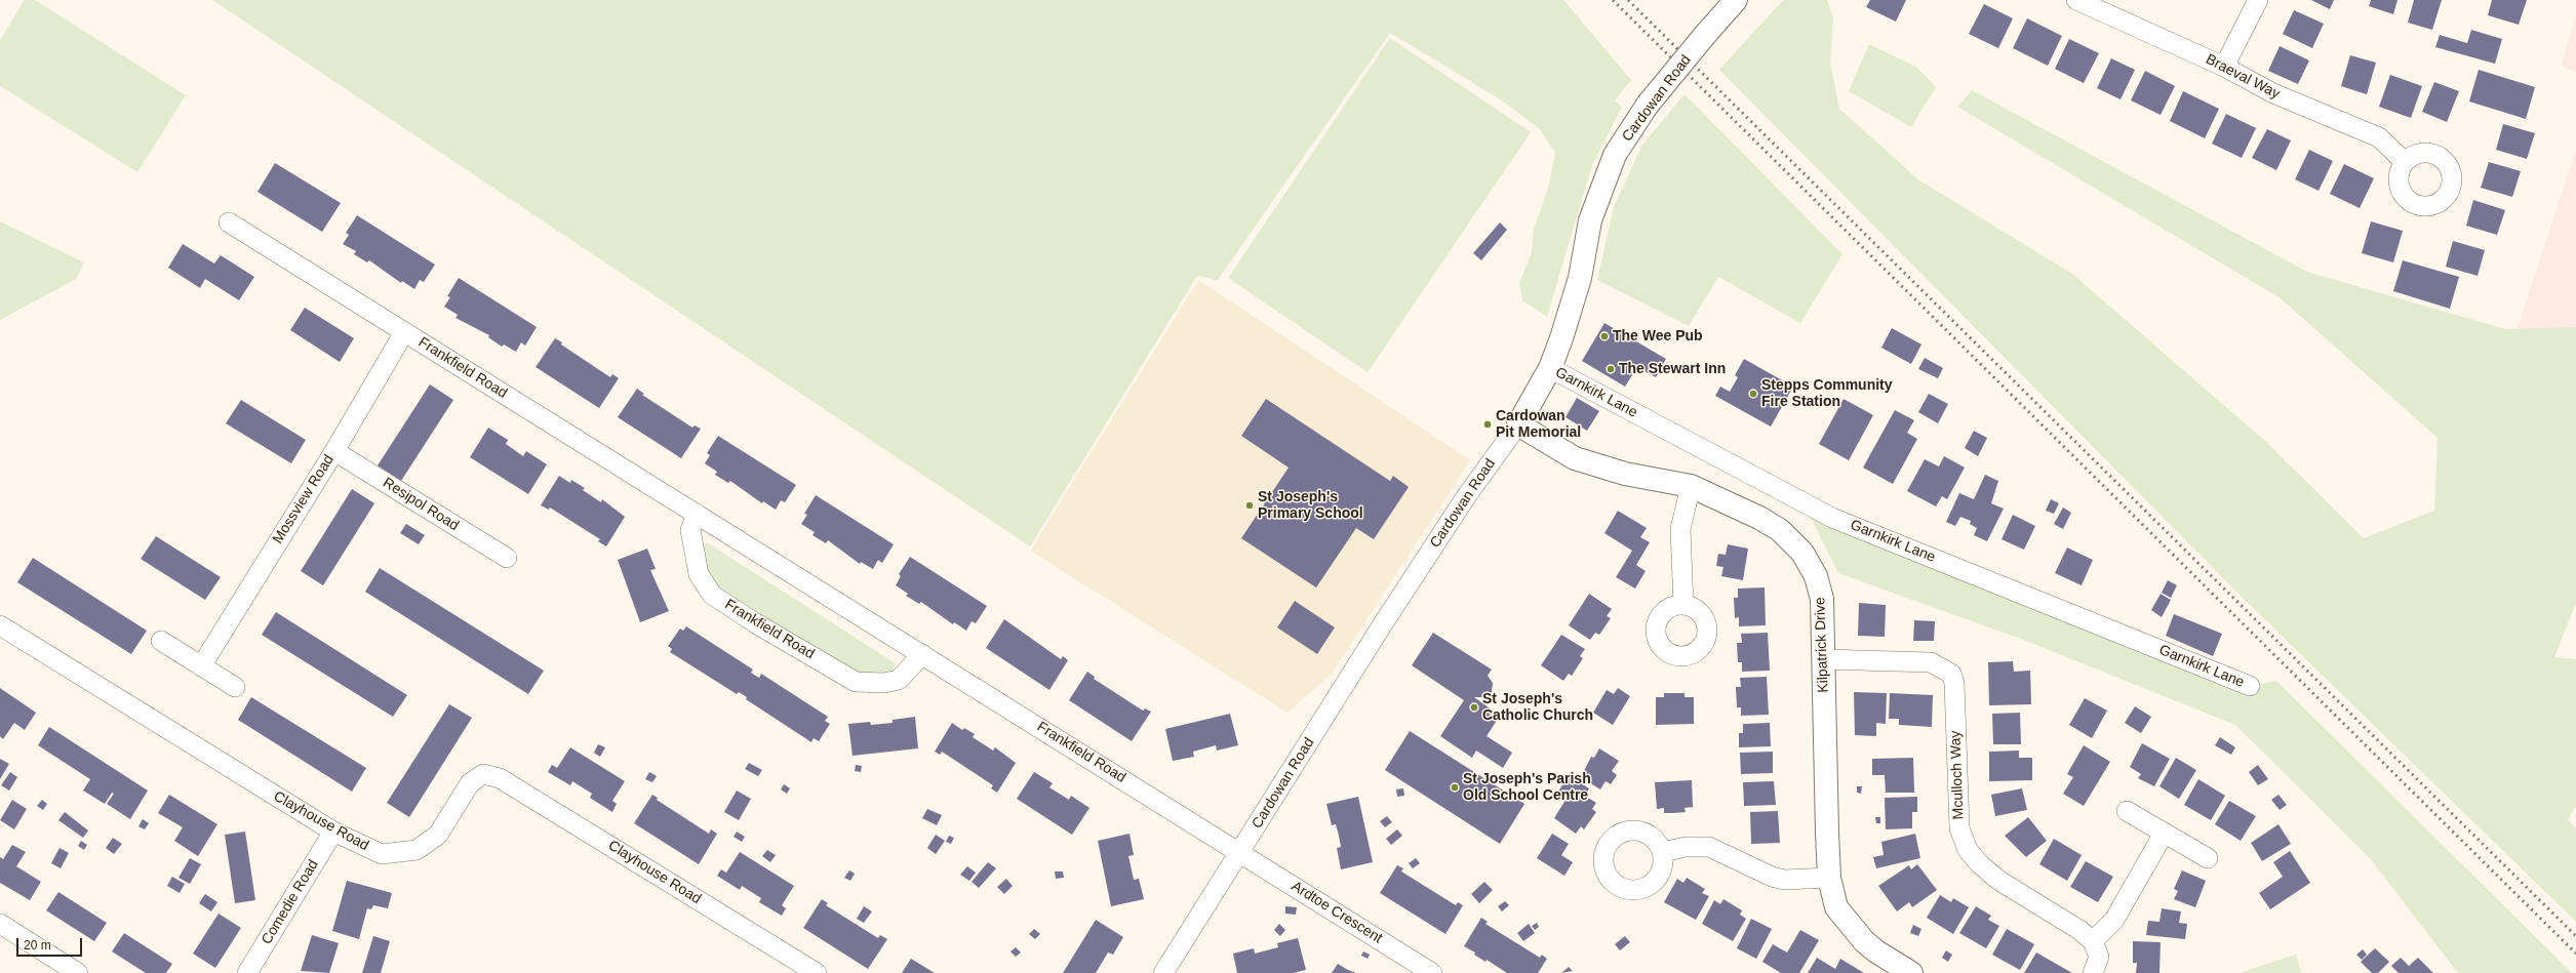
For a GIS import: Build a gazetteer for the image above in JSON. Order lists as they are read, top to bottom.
{
  "streets": {
    "street": [
      "Braeval Way",
      "Cardowan Road",
      "Frankfield Road",
      "Garnkirk Lane",
      "Mossview Road",
      "Resipol Road",
      "Kilpatrick Drive",
      "Mculloch Way",
      "Clayhouse Road",
      "Comedie Road",
      "Ardtoe Crescent"
    ]
  },
  "crossings": [
    ["Cardowan Road", "Frankfield Road"],
    ["Cardowan Road", "Garnkirk Lane"],
    ["Cardowan Road", "Kilpatrick Drive"],
    ["Cardowan Road", "Ardtoe Crescent"],
    ["Frankfield Road", "Mossview Road"],
    ["Frankfield Road", "Ardtoe Crescent"],
    ["Mossview Road", "Resipol Road"],
    ["Kilpatrick Drive", "Mculloch Way"],
    ["Clayhouse Road", "Comedie Road"]
  ],
  "places": [
    "The Wee Pub",
    "The Stewart Inn",
    "Stepps Community Fire Station",
    "Cardowan Pit Memorial",
    "St Joseph's Primary School",
    "St Joseph's Catholic Church",
    "St Joseph's Parish Old School Centre"
  ],
  "scale_bar": "20 m"
}
